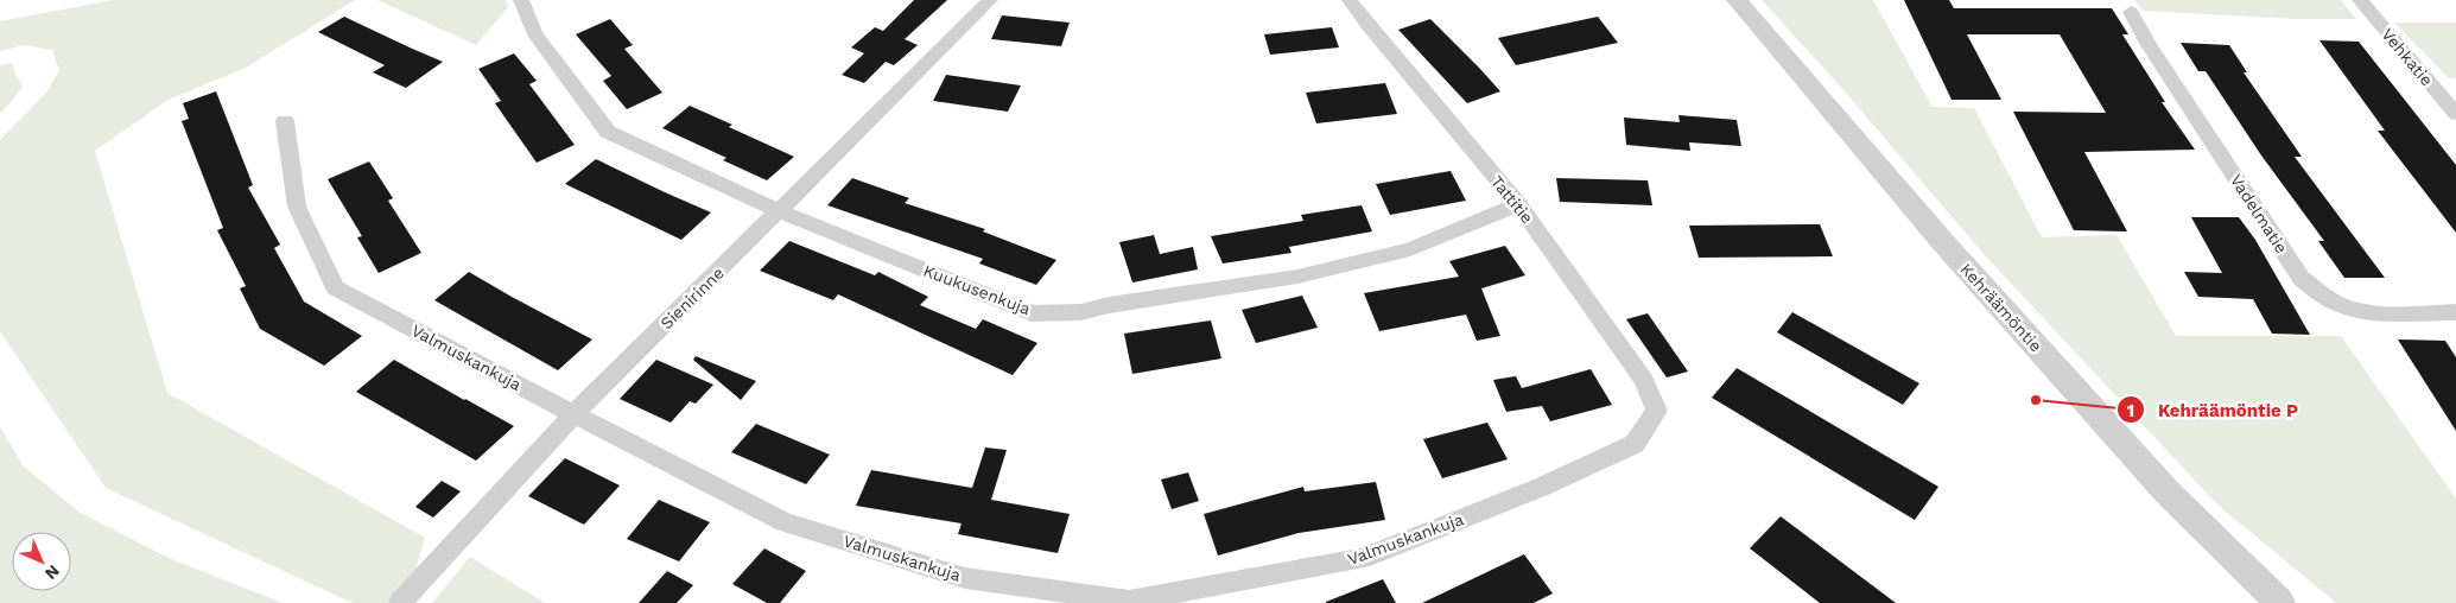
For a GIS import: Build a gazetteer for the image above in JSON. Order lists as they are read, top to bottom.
{
  "streets": {
    "street": [
      "Vehkatie",
      "Tattitie",
      "Vadelmatie",
      "Kuukusenkuja",
      "Sienirinne",
      "Kehräämöntie",
      "Valmuskankuja"
    ]
  },
  "crossings": [
    ["Tattitie", "Kuukusenkuja"],
    ["Tattitie", "Valmuskankuja"],
    ["Kuukusenkuja", "Sienirinne"],
    ["Sienirinne", "Valmuskankuja"]
  ],
  "places": ["Kehräämöntie P"],
  "north": "bottom right"
}
